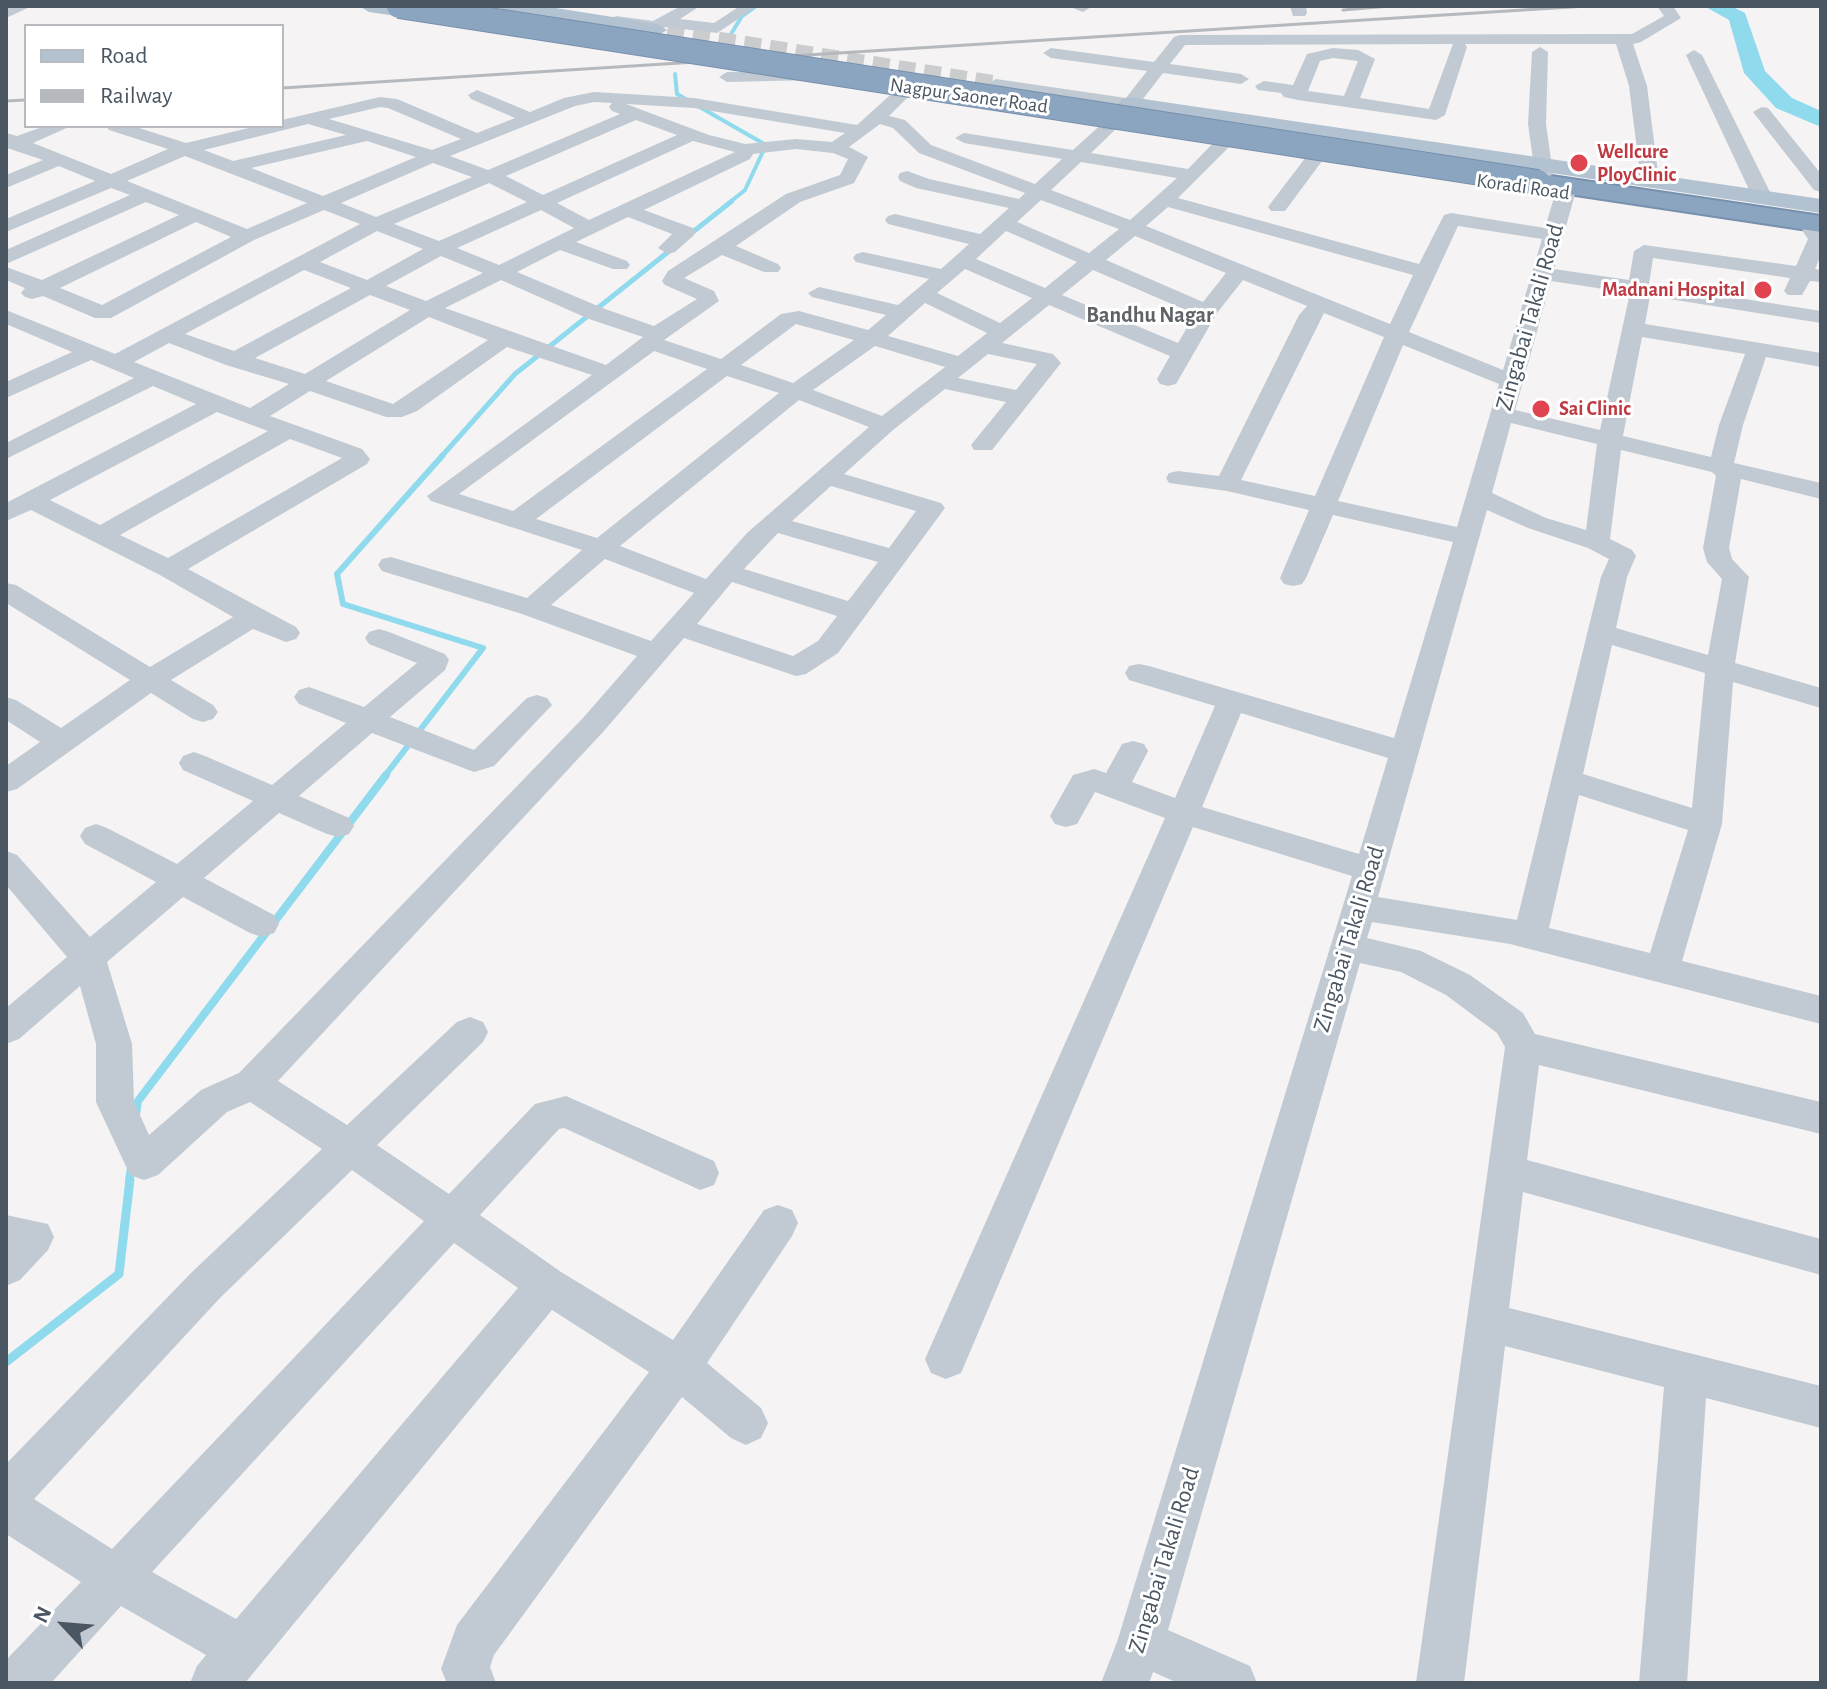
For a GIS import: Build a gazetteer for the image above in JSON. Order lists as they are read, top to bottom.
{
  "streets": {
    "highway": ["Nagpur Saoner Road"],
    "main road": ["Koradi Road"],
    "street": ["Zingabai Takali Road"]
  },
  "crossings": [
    ["Nagpur Saoner Road", "Koradi Road"],
    ["Nagpur Saoner Road", "Zingabai Takali Road"],
    ["Koradi Road", "Zingabai Takali Road"]
  ],
  "districts": ["Bandhu Nagar"],
  "places": ["Wellcure PloyClinic", "Madnani Hospital", "Sai Clinic"],
  "legend": ["Road", "Railway"],
  "north": "top left"
}
